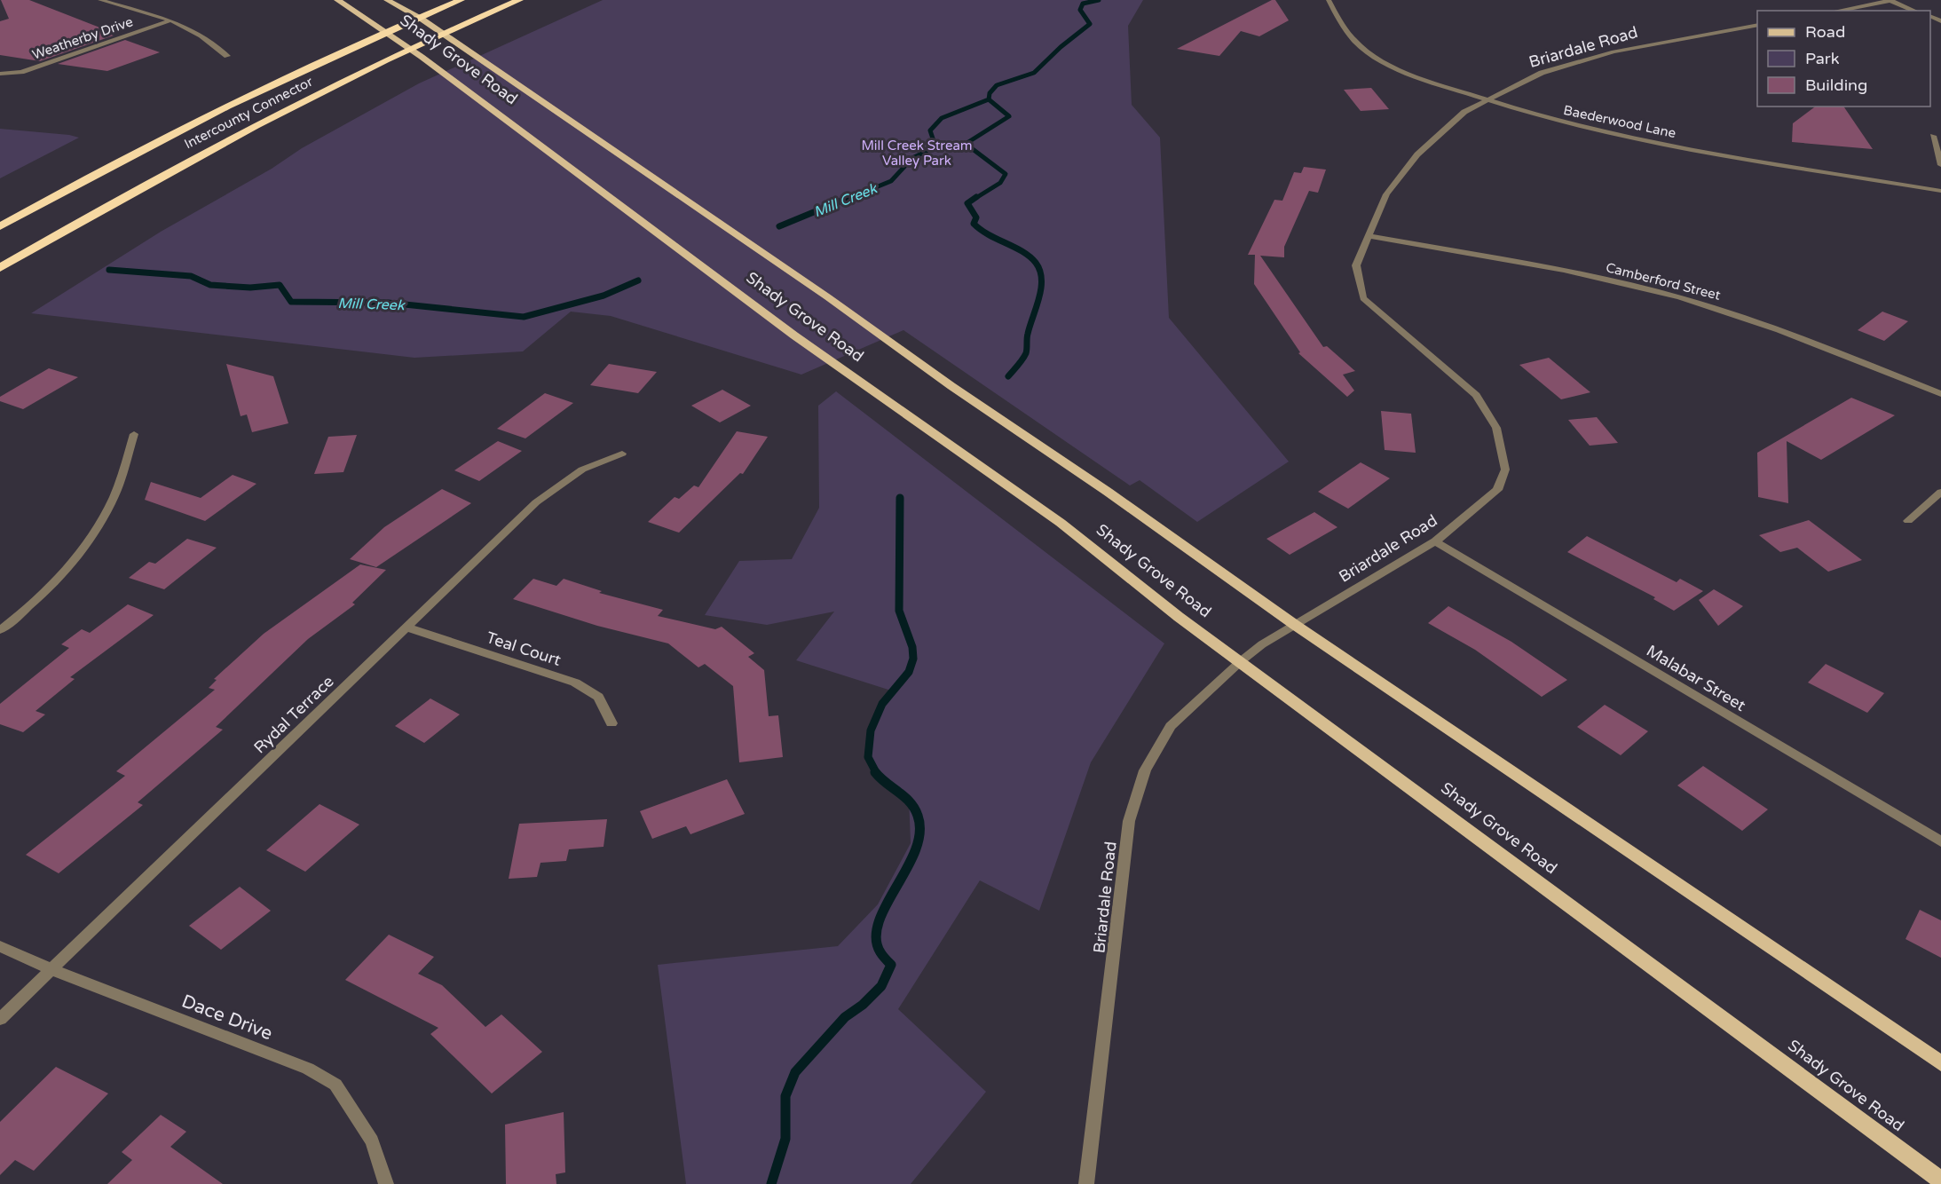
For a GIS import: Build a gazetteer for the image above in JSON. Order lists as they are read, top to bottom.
{
  "streets": {
    "highway": ["Intercounty Connector"],
    "main road": ["Shady Grove Road"],
    "street": [
      "Weatherby Drive",
      "Briardale Road",
      "Baederwood Lane",
      "Camberford Street",
      "Teal Court",
      "Malabar Street",
      "Rydal Terrace",
      "Dace Drive"
    ]
  },
  "crossings": [
    ["Briardale Road", "Shady Grove Road"],
    ["Briardale Road", "Baederwood Lane"],
    ["Briardale Road", "Camberford Street"],
    ["Briardale Road", "Malabar Street"],
    ["Teal Court", "Rydal Terrace"],
    ["Rydal Terrace", "Dace Drive"]
  ],
  "water": ["Mill Creek"],
  "parks": ["Mill Creek Stream Valley Park"],
  "legend": ["Road", "Park", "Building"]
}
